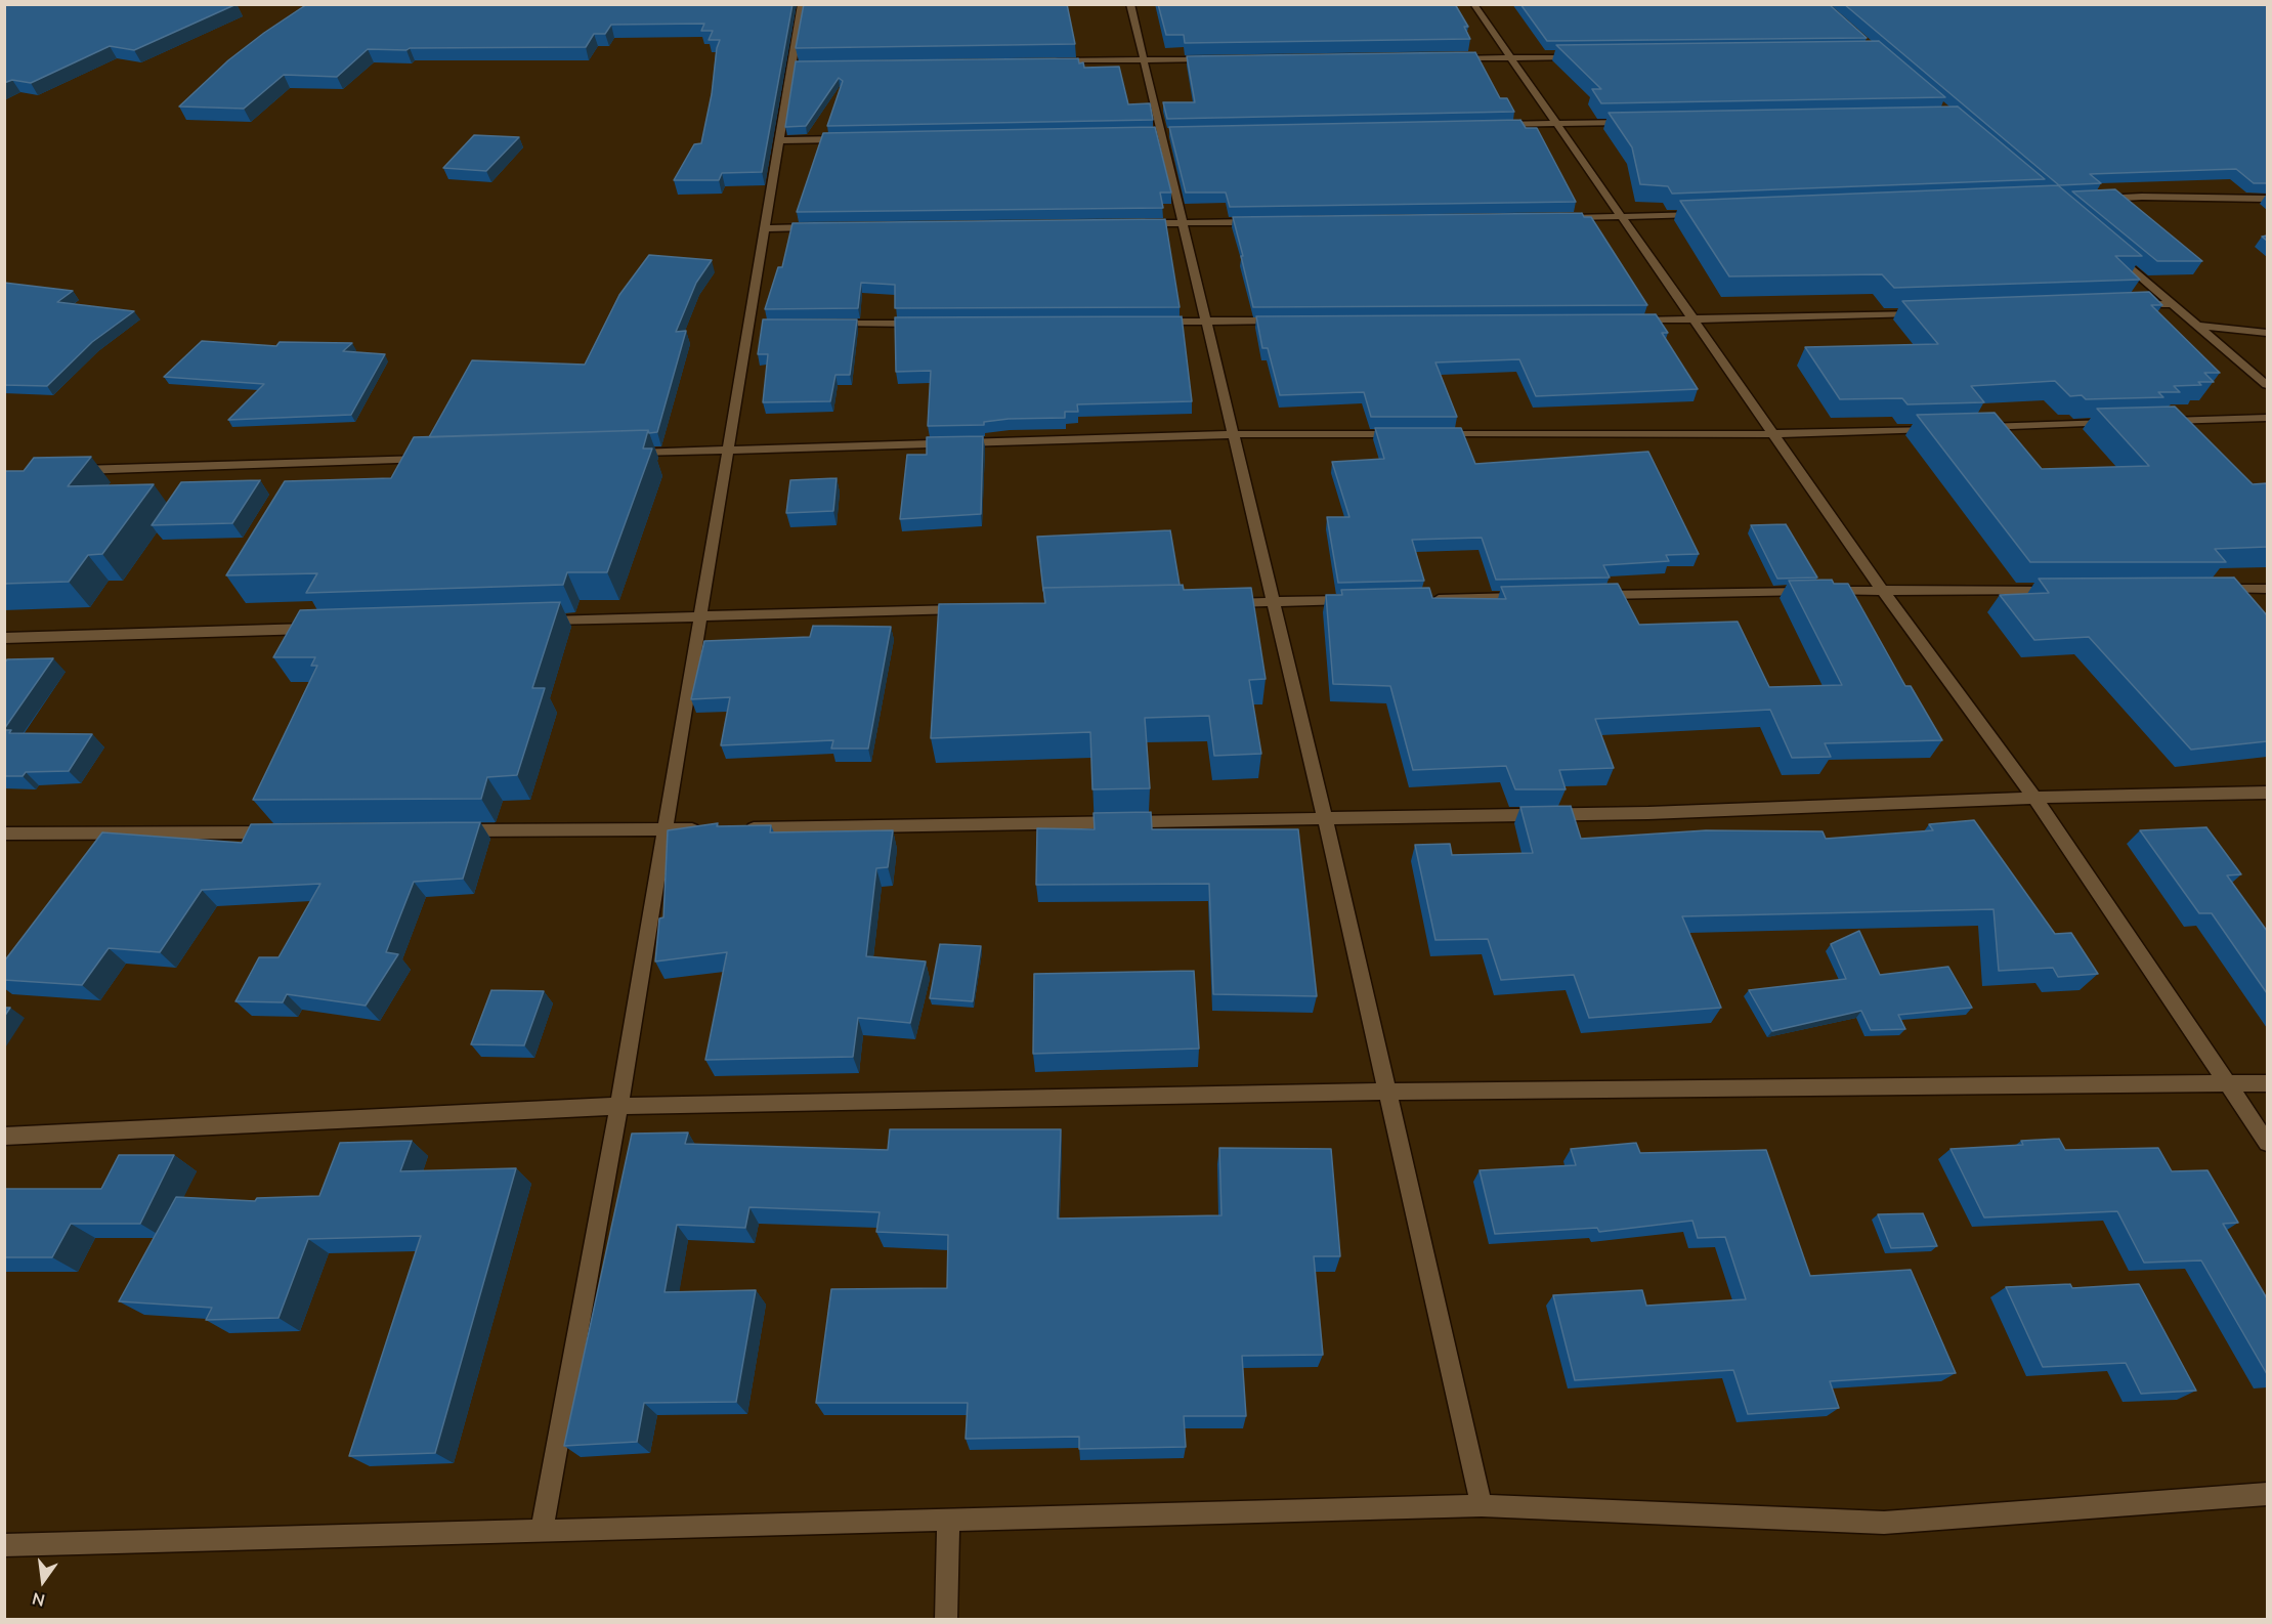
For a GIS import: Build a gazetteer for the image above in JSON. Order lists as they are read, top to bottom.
{
  "north": "bottom"
}
